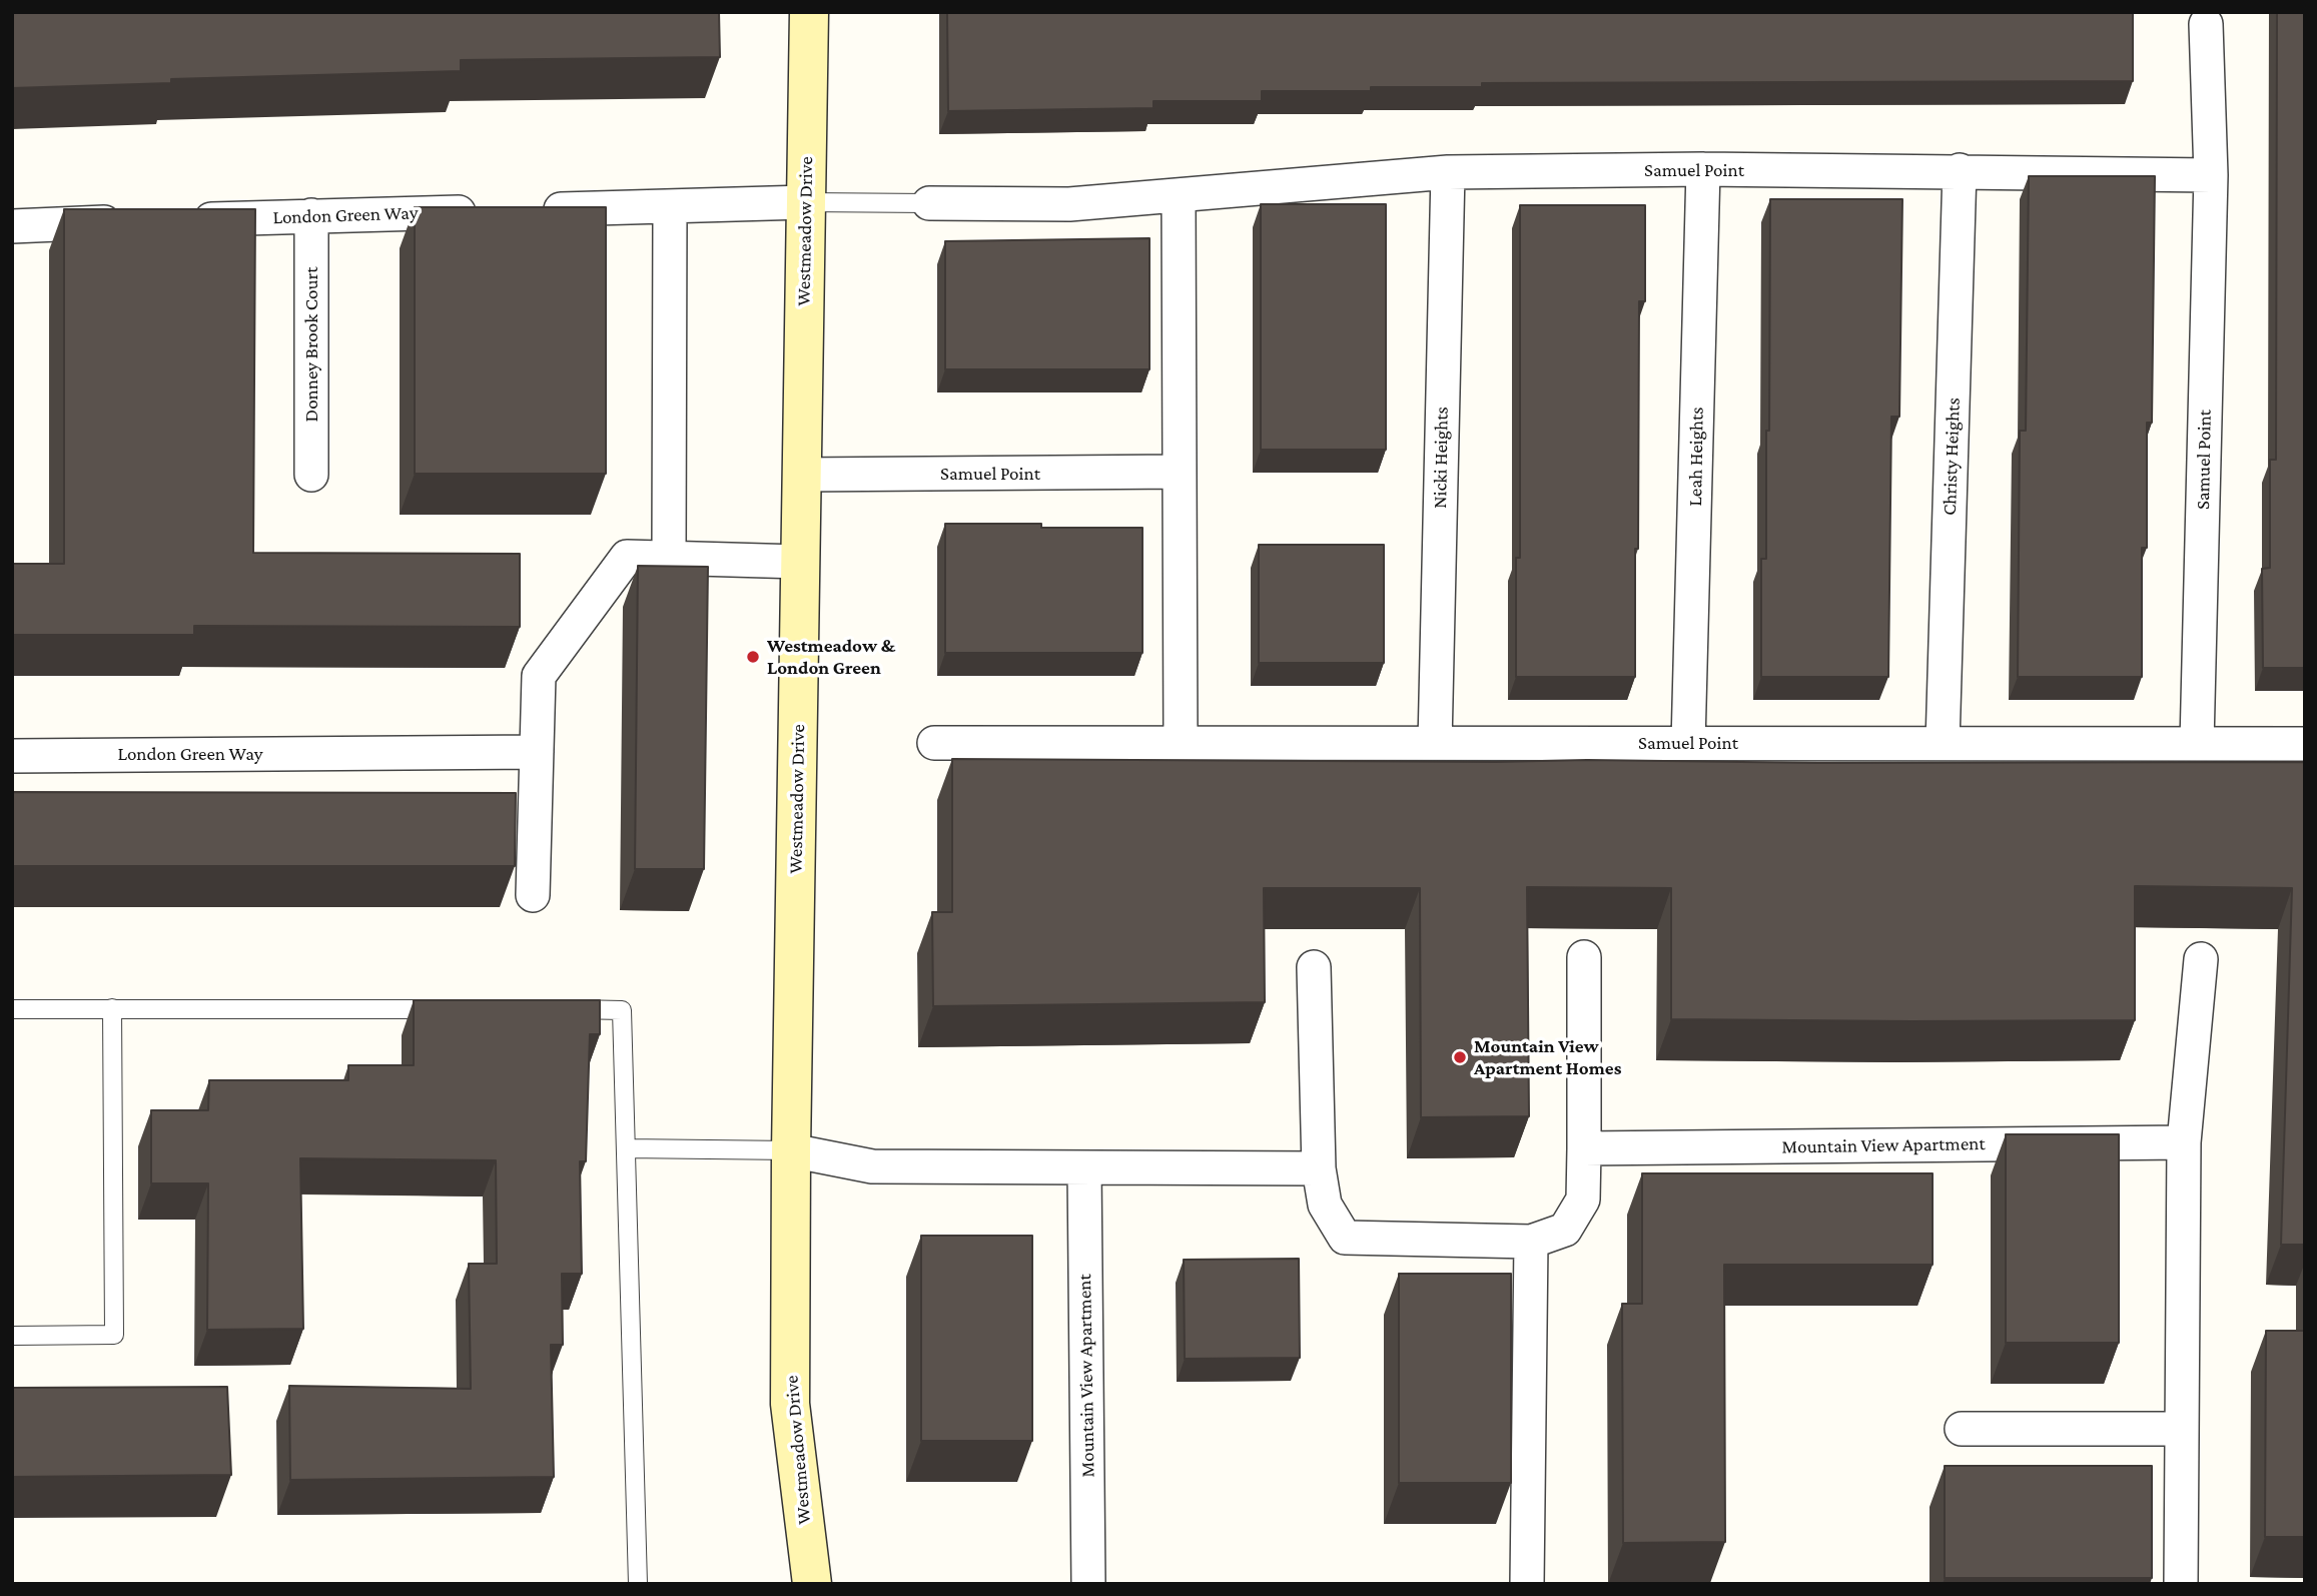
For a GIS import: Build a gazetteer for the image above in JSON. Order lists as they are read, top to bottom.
{
  "streets": {
    "street": [
      "Samuel Point",
      "London Green Way",
      "Westmeadow Drive",
      "Donney Brook Court",
      "Leah Heights",
      "Christy Heights",
      "Nicki Heights",
      "Mountain View Apartment"
    ]
  },
  "crossings": [
    ["Samuel Point", "Westmeadow Drive"],
    ["Samuel Point", "Leah Heights"],
    ["Samuel Point", "Christy Heights"],
    ["Samuel Point", "Nicki Heights"],
    ["London Green Way", "Donney Brook Court"]
  ],
  "places": ["Westmeadow & London Green", "Mountain View Apartment Homes"]
}
